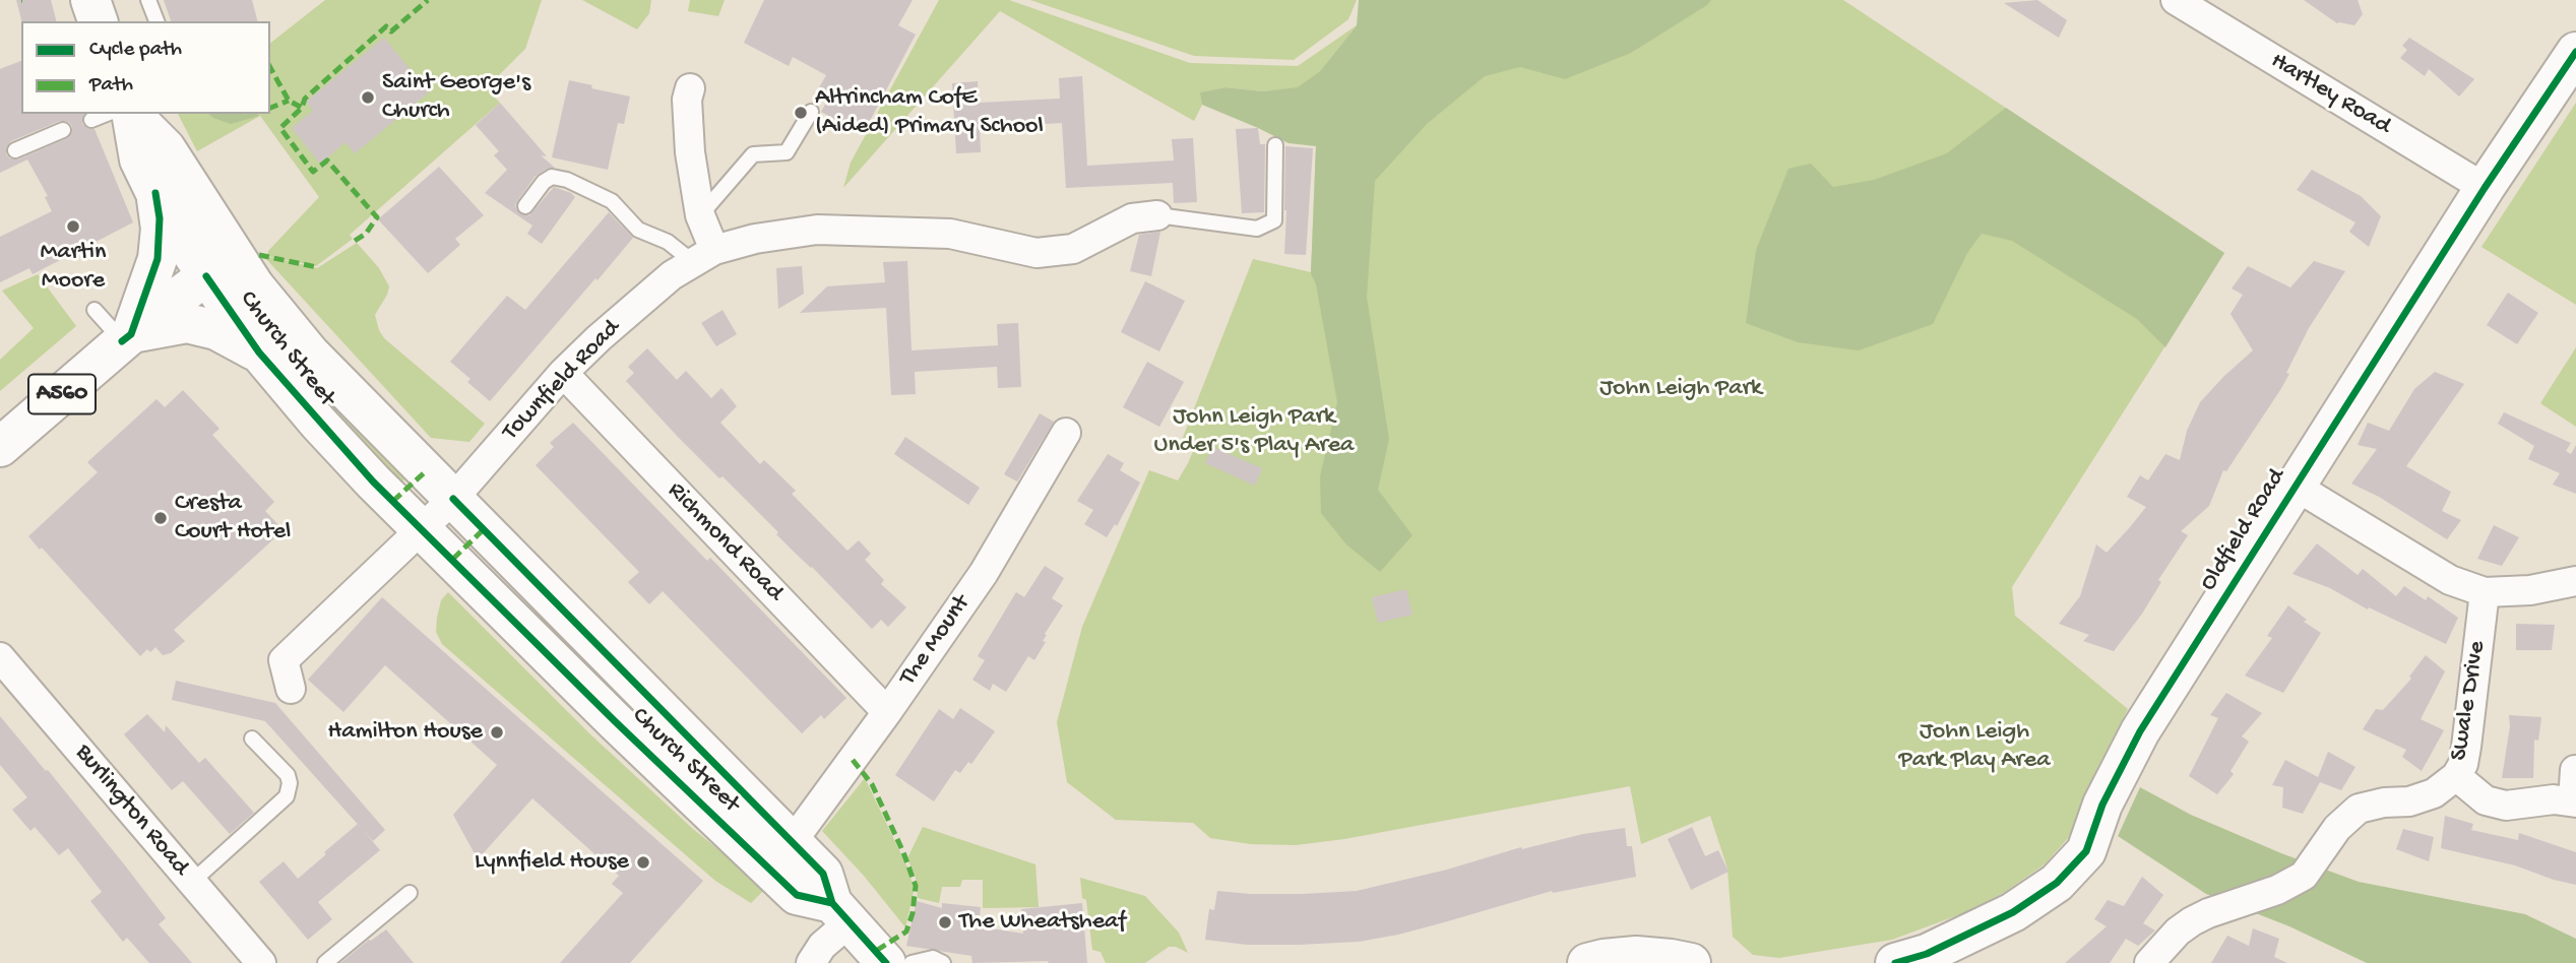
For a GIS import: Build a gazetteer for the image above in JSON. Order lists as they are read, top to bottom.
{
  "streets": {
    "main road": ["Church Street", "A560", "Oldfield Road"],
    "street": [
      "Hartley Road",
      "Townfield Road",
      "Richmond Road",
      "The Mount",
      "Swale Drive",
      "Burlington Road"
    ]
  },
  "crossings": [
    ["Hartley Road", "Oldfield Road"],
    ["Church Street", "Townfield Road"],
    ["Church Street", "A560"],
    ["Church Street", "The Mount"],
    ["Townfield Road", "Richmond Road"],
    ["Richmond Road", "The Mount"]
  ],
  "parks": ["John Leigh Park", "John Leigh Park Under 5's Play Area", "John Leigh Park Play Area"],
  "places": [
    "Saint George's Church",
    "Altrincham CofE (Aided) Primary School",
    "Martin Moore",
    "Cresta Court Hotel",
    "Hamilton House",
    "Lynnfield House",
    "The Wheatsheaf"
  ],
  "legend": ["Cycle path", "Path"]
}
